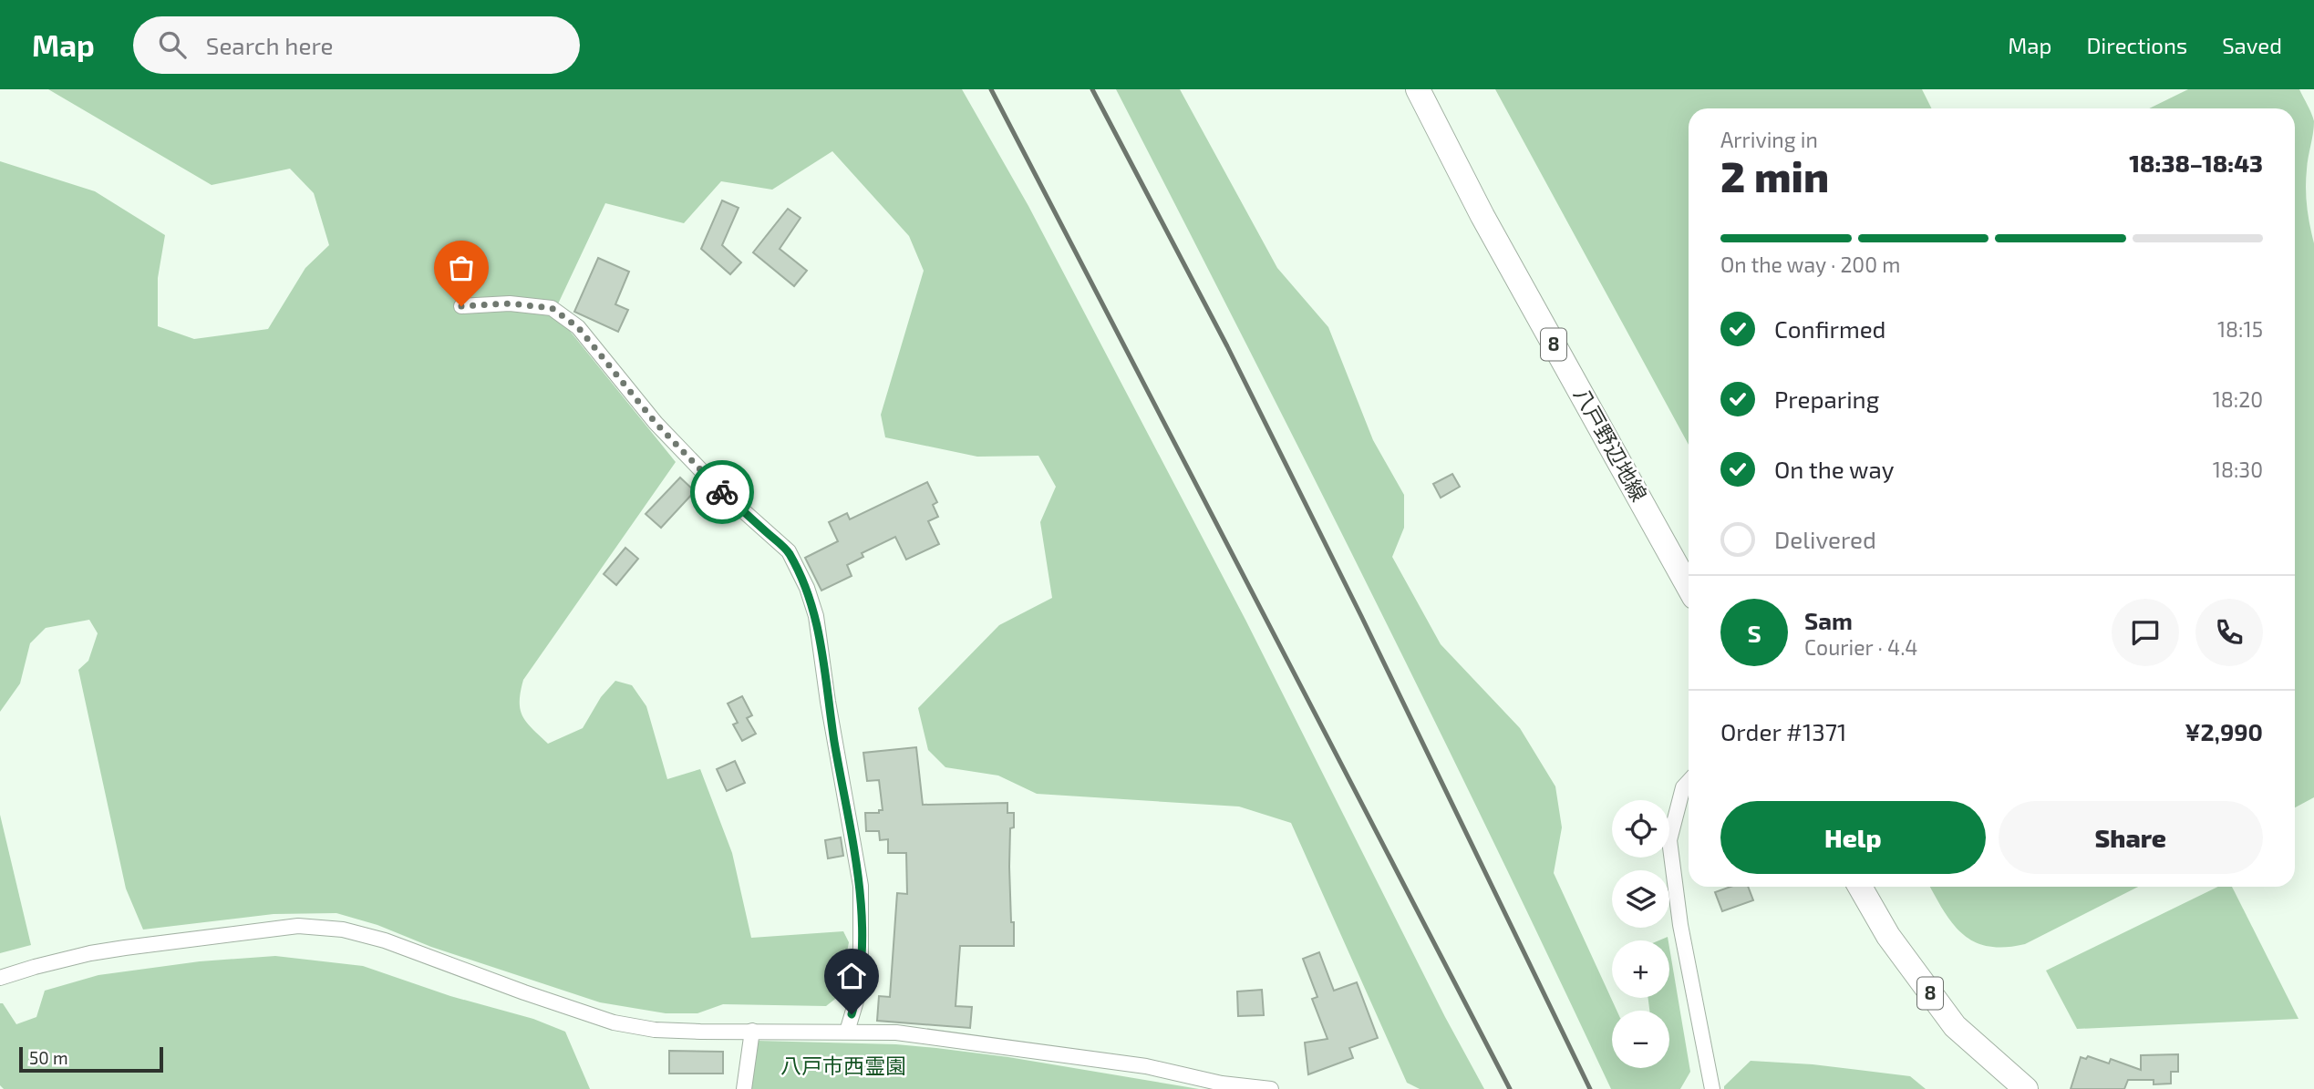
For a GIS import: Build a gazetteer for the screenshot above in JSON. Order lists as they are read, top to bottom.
{
  "streets": {
    "main road": ["8", "八戸野辺地線"]
  },
  "parks": ["八戸市西霊園"],
  "scale_bar": "50 m",
  "page": {
    "header": "Map",
    "search": "Search here",
    "nav": ["Map", "Directions", "Saved"],
    "heading": ["2 min", "Arriving in", "18:38–18:43"],
    "panel": [
      "Sam",
      "Courier · 4.4",
      "Order #1371",
      "¥2,990"
    ],
    "bar": "On the way · 200 m",
    "list": [
      ["Confirmed", "18:15"],
      ["Preparing", "18:20"],
      ["On the way", "18:30"],
      "Delivered"
    ],
    "round": "S",
    "buttons": ["Help", "Share"],
    "map_buttons": ["+", "−"],
    "scale": "50 m"
  }
}
